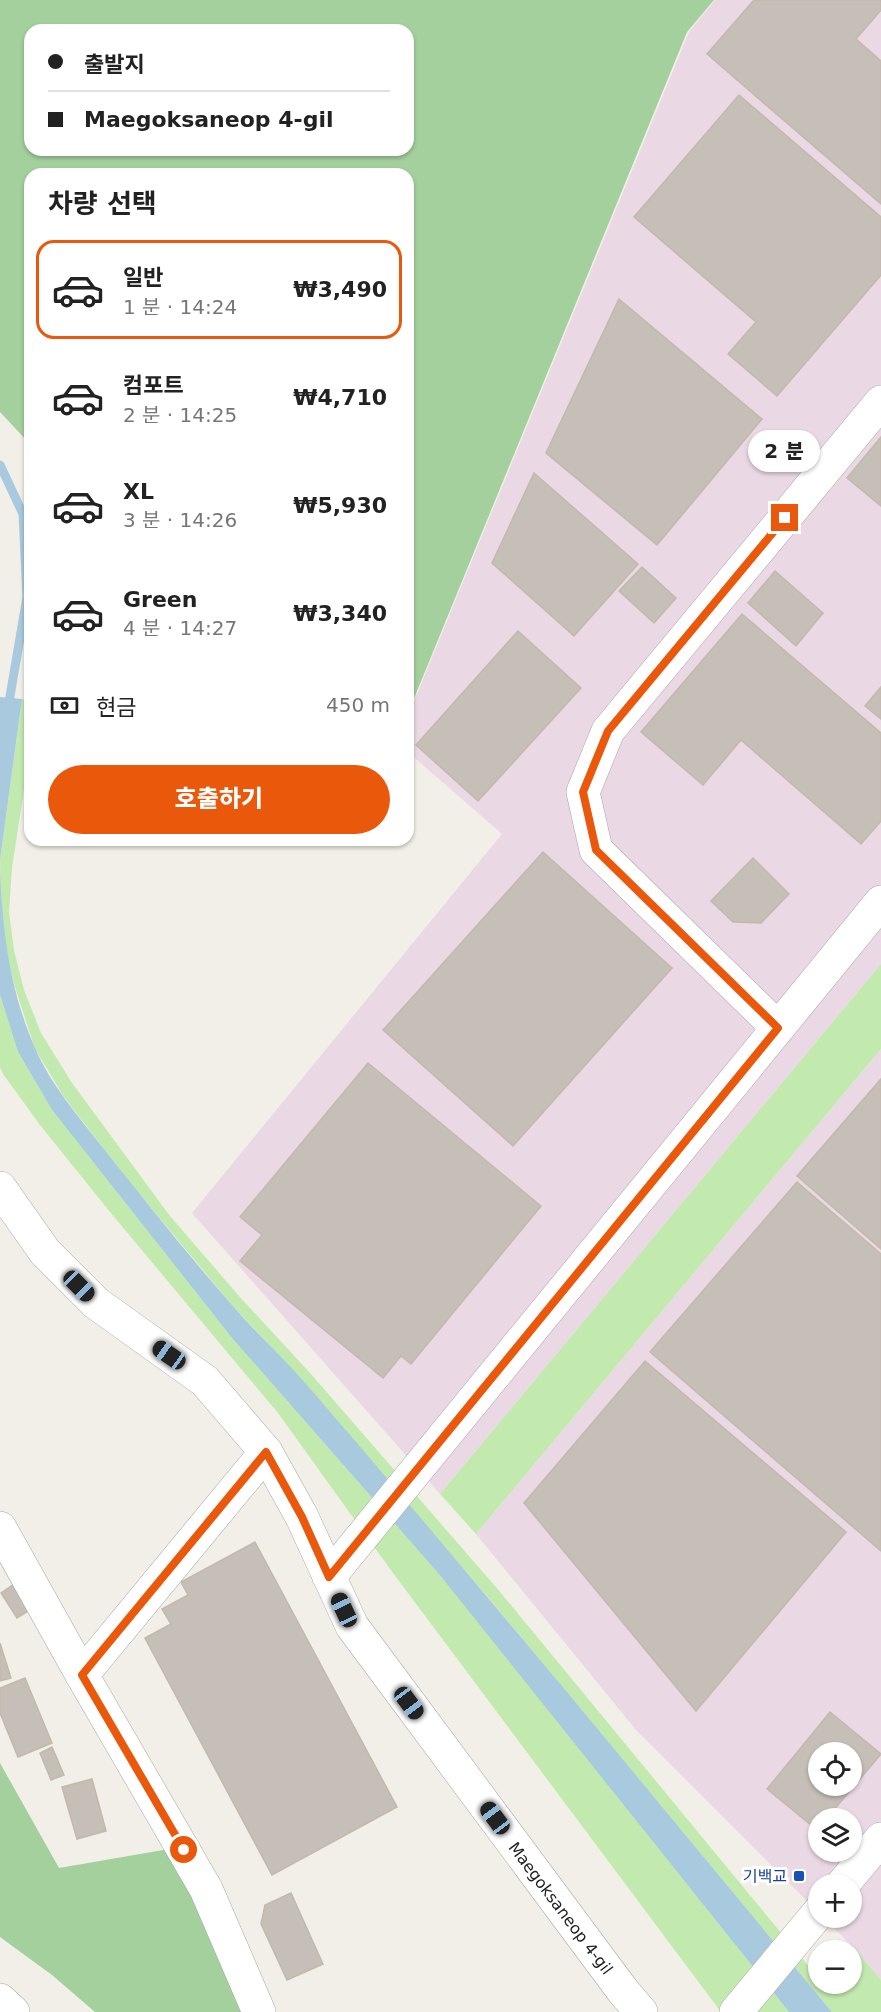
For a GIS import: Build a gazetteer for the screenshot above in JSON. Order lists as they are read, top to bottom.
{
  "streets": {
    "street": ["Maegoksaneop 4-gil"]
  },
  "places": {
    "transit": ["기백교"]
  },
  "page": {
    "banner": ["출발지", "Maegoksaneop 4-gil"],
    "heading": "차량 선택",
    "list": [
      {
        "name": "일반",
        "note": "1 분 · 14:24",
        "value": "₩3,490"
      },
      {
        "name": "컴포트",
        "note": "2 분 · 14:25",
        "value": "₩4,710"
      },
      {
        "name": "XL",
        "note": "3 분 · 14:26",
        "value": "₩5,930"
      },
      {
        "name": "Green",
        "note": "4 분 · 14:27",
        "value": "₩3,340"
      }
    ],
    "bubble": "2 분",
    "pay": ["현금", "450 m"],
    "buttons": "호출하기",
    "map_buttons": ["+", "−"]
  }
}
